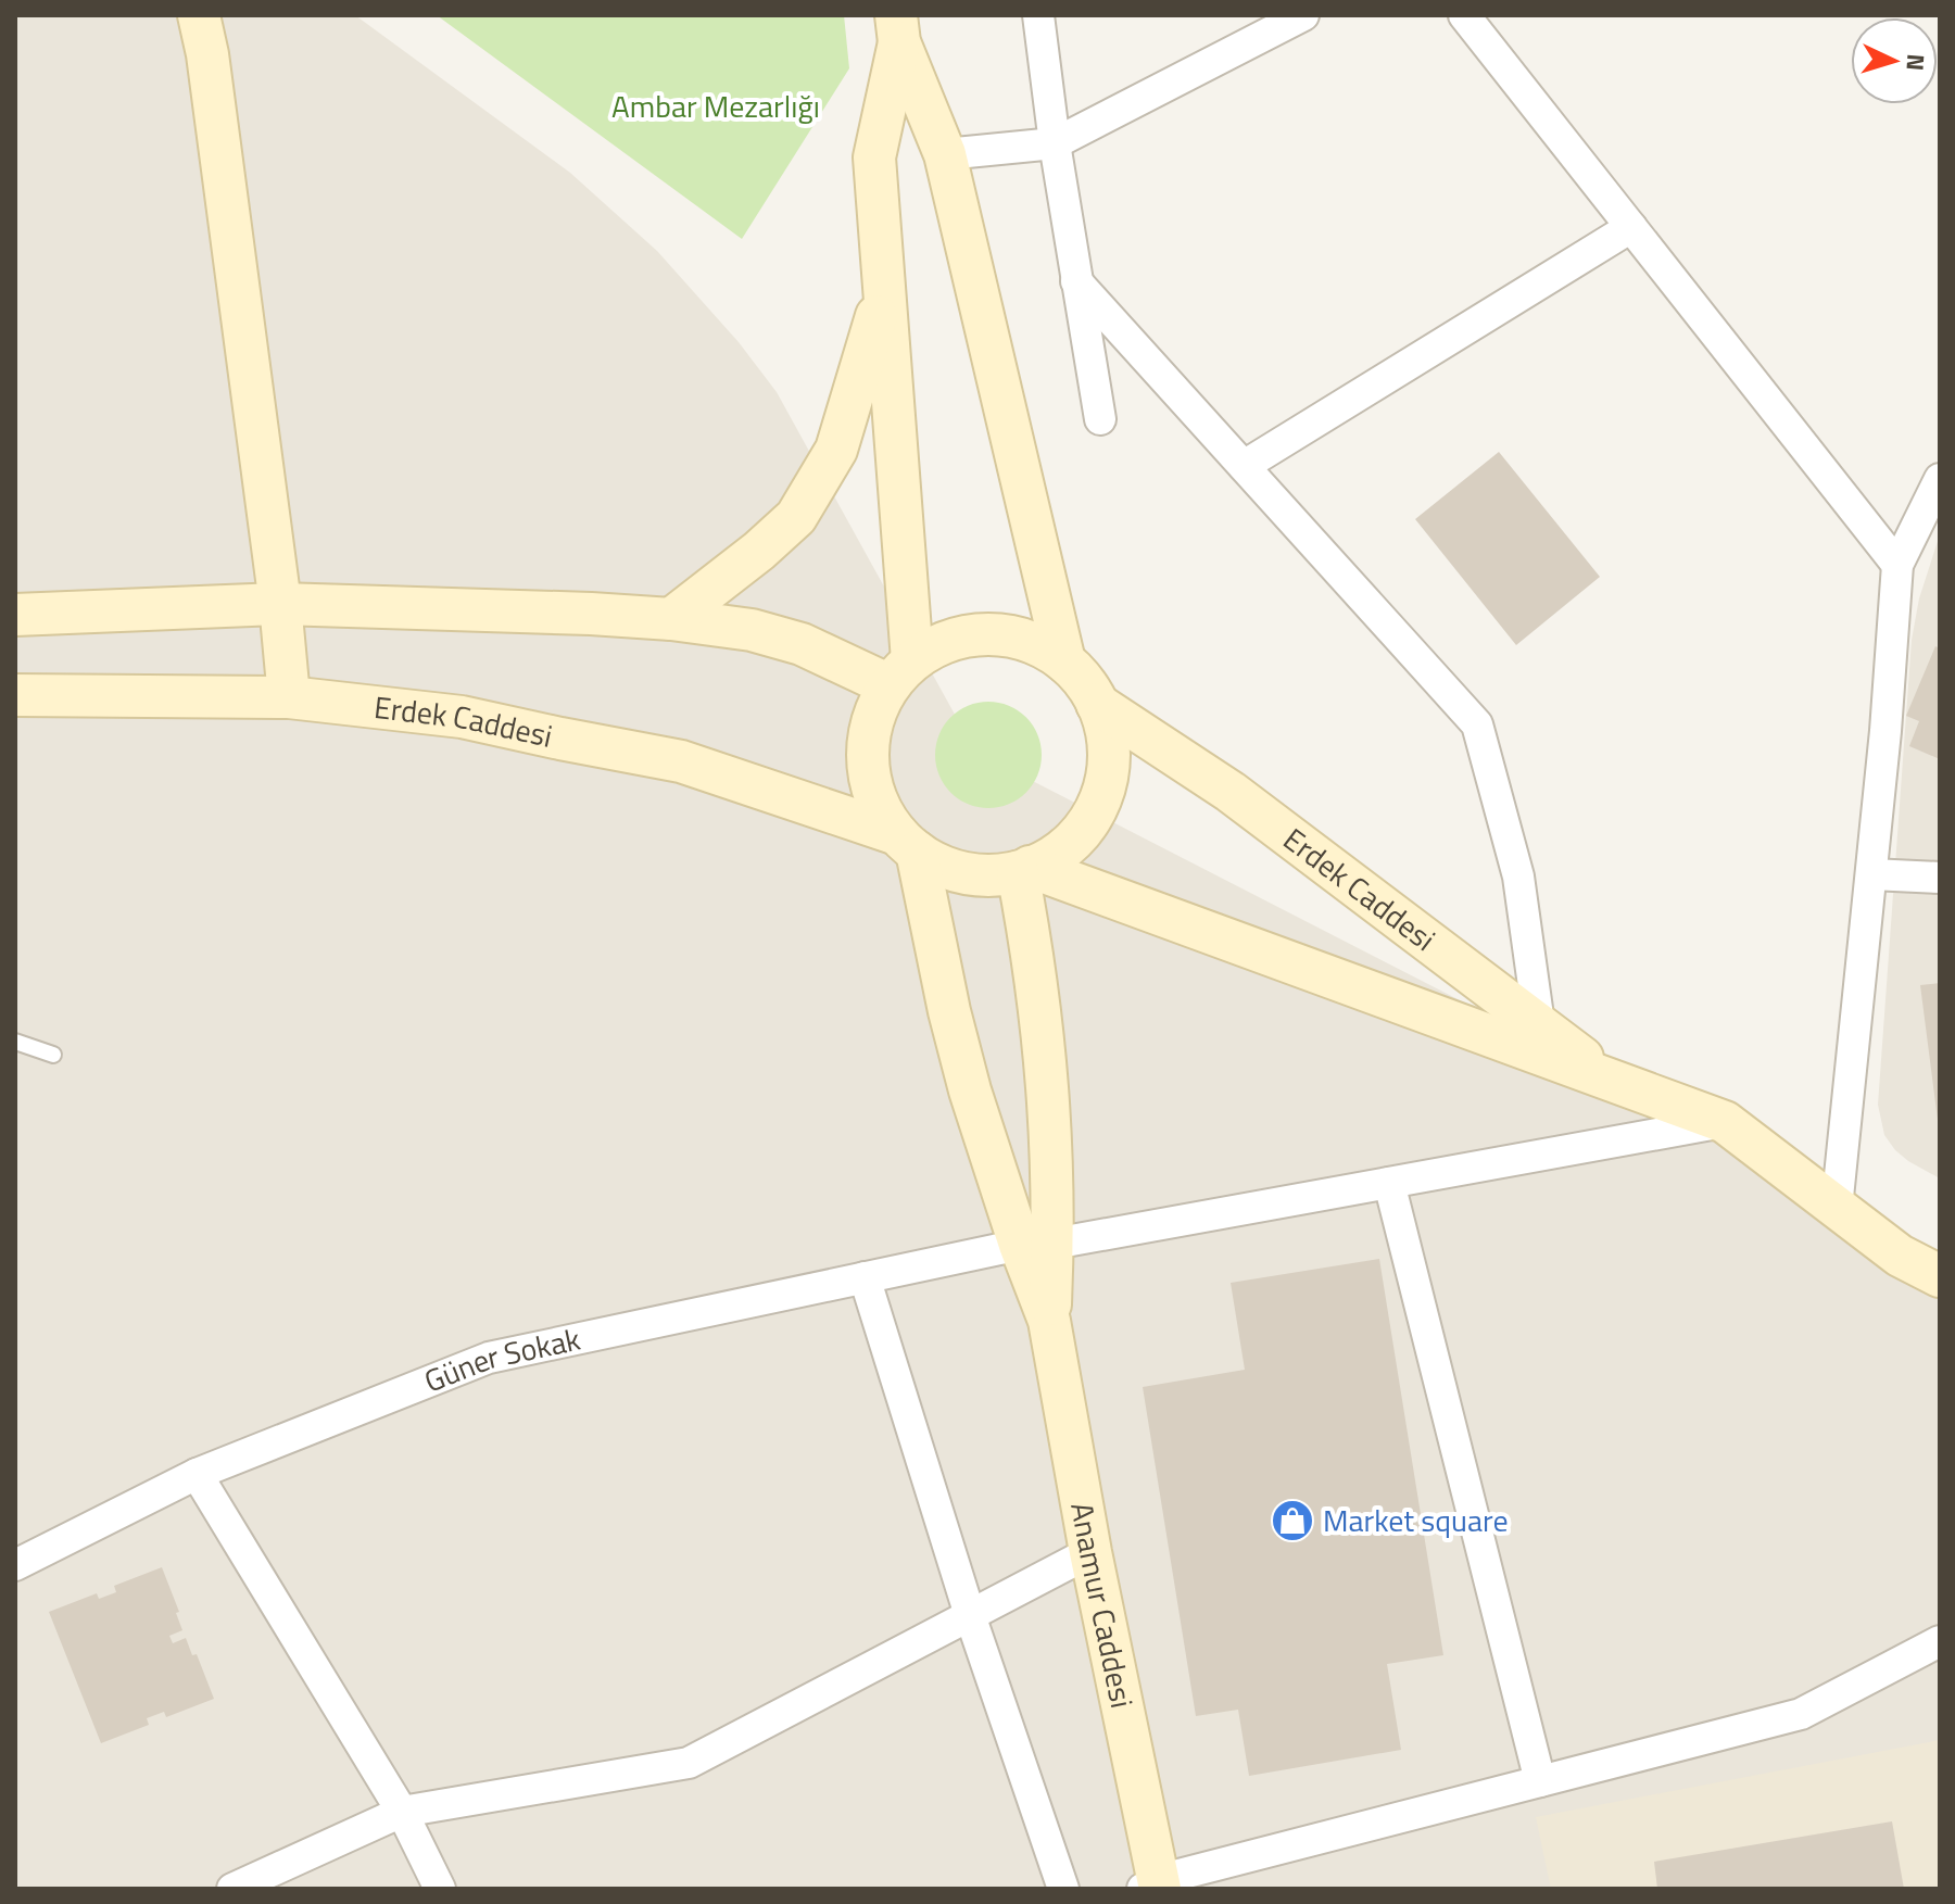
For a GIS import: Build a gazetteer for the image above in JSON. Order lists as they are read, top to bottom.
{
  "streets": {
    "street": ["Erdek Caddesi", "Güner Sokak", "Anamur Caddesi"]
  },
  "crossings": [
    ["Erdek Caddesi", "Güner Sokak"],
    ["Erdek Caddesi", "Anamur Caddesi"],
    ["Güner Sokak", "Anamur Caddesi"]
  ],
  "parks": ["Ambar Mezarlığı"],
  "places": {
    "shop": ["Market square"]
  },
  "north": "right"
}
